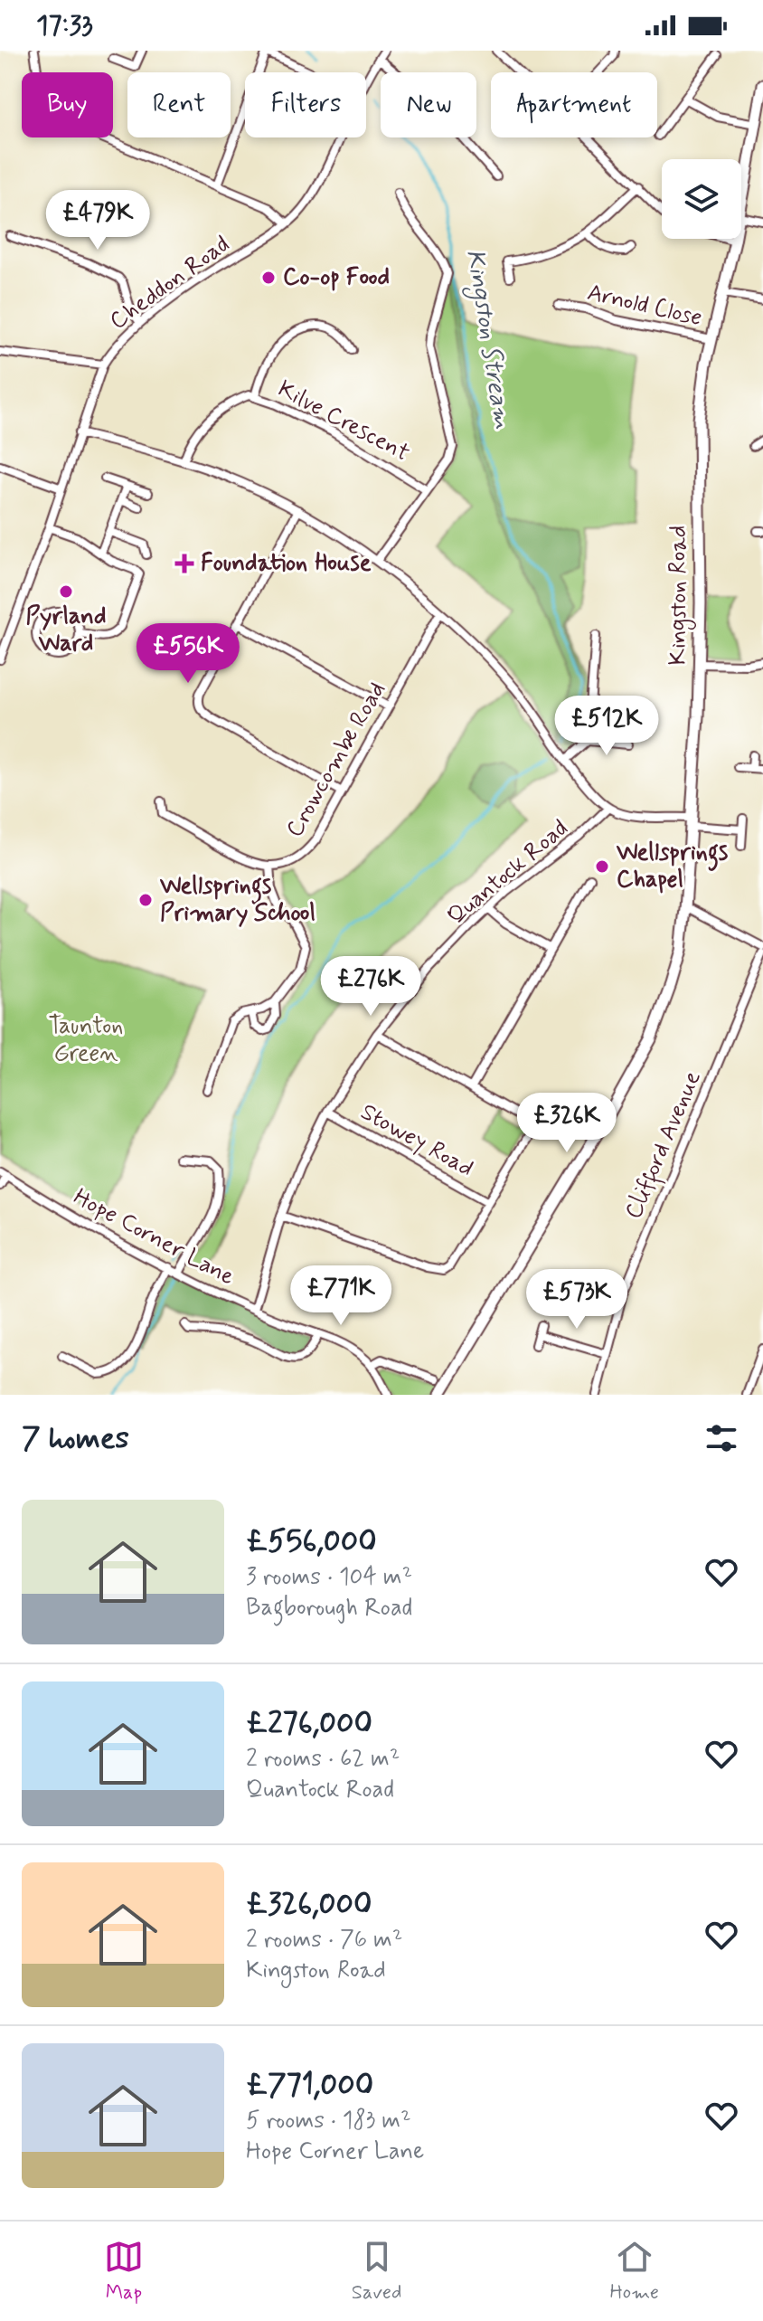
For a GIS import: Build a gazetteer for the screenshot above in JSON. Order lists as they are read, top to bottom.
{
  "streets": {
    "street": [
      "Cheddon Road",
      "Arnold Close",
      "Kilve Crescent",
      "Kingston Road",
      "Crowcombe Road",
      "Quantock Road",
      "Stowey Road",
      "Clifford Avenue",
      "Hope Corner Lane"
    ]
  },
  "crossings": [
    ["Arnold Close", "Kingston Road"],
    ["Quantock Road", "Stowey Road"],
    ["Quantock Road", "Hope Corner Lane"]
  ],
  "water": ["Kingston Stream"],
  "parks": ["Taunton Green"],
  "places": {
    "other": [
      "Co-op Food",
      "Pyrland Ward",
      "Wellsprings Chapel",
      "Wellsprings Primary School"
    ],
    "health": ["Foundation House"]
  },
  "page": {
    "status": "17:33",
    "chip": [
      "Buy",
      "Rent",
      "Filters",
      "New",
      "Apartment"
    ],
    "price": [
      "£479K",
      "£556K",
      "£512K",
      "£276K",
      "£326K",
      "£771K",
      "£573K"
    ],
    "heading": "7 homes",
    "list": [
      {
        "name": "£556,000",
        "note": "3 rooms · 104 m² · Bagborough Road"
      },
      {
        "name": "£276,000",
        "note": "2 rooms · 62 m² · Quantock Road"
      },
      {
        "name": "£326,000",
        "note": "2 rooms · 76 m² · Kingston Road"
      },
      {
        "name": "£771,000",
        "note": "5 rooms · 183 m² · Hope Corner Lane"
      }
    ],
    "tabs": ["Map", "Saved", "Home"]
  }
}
